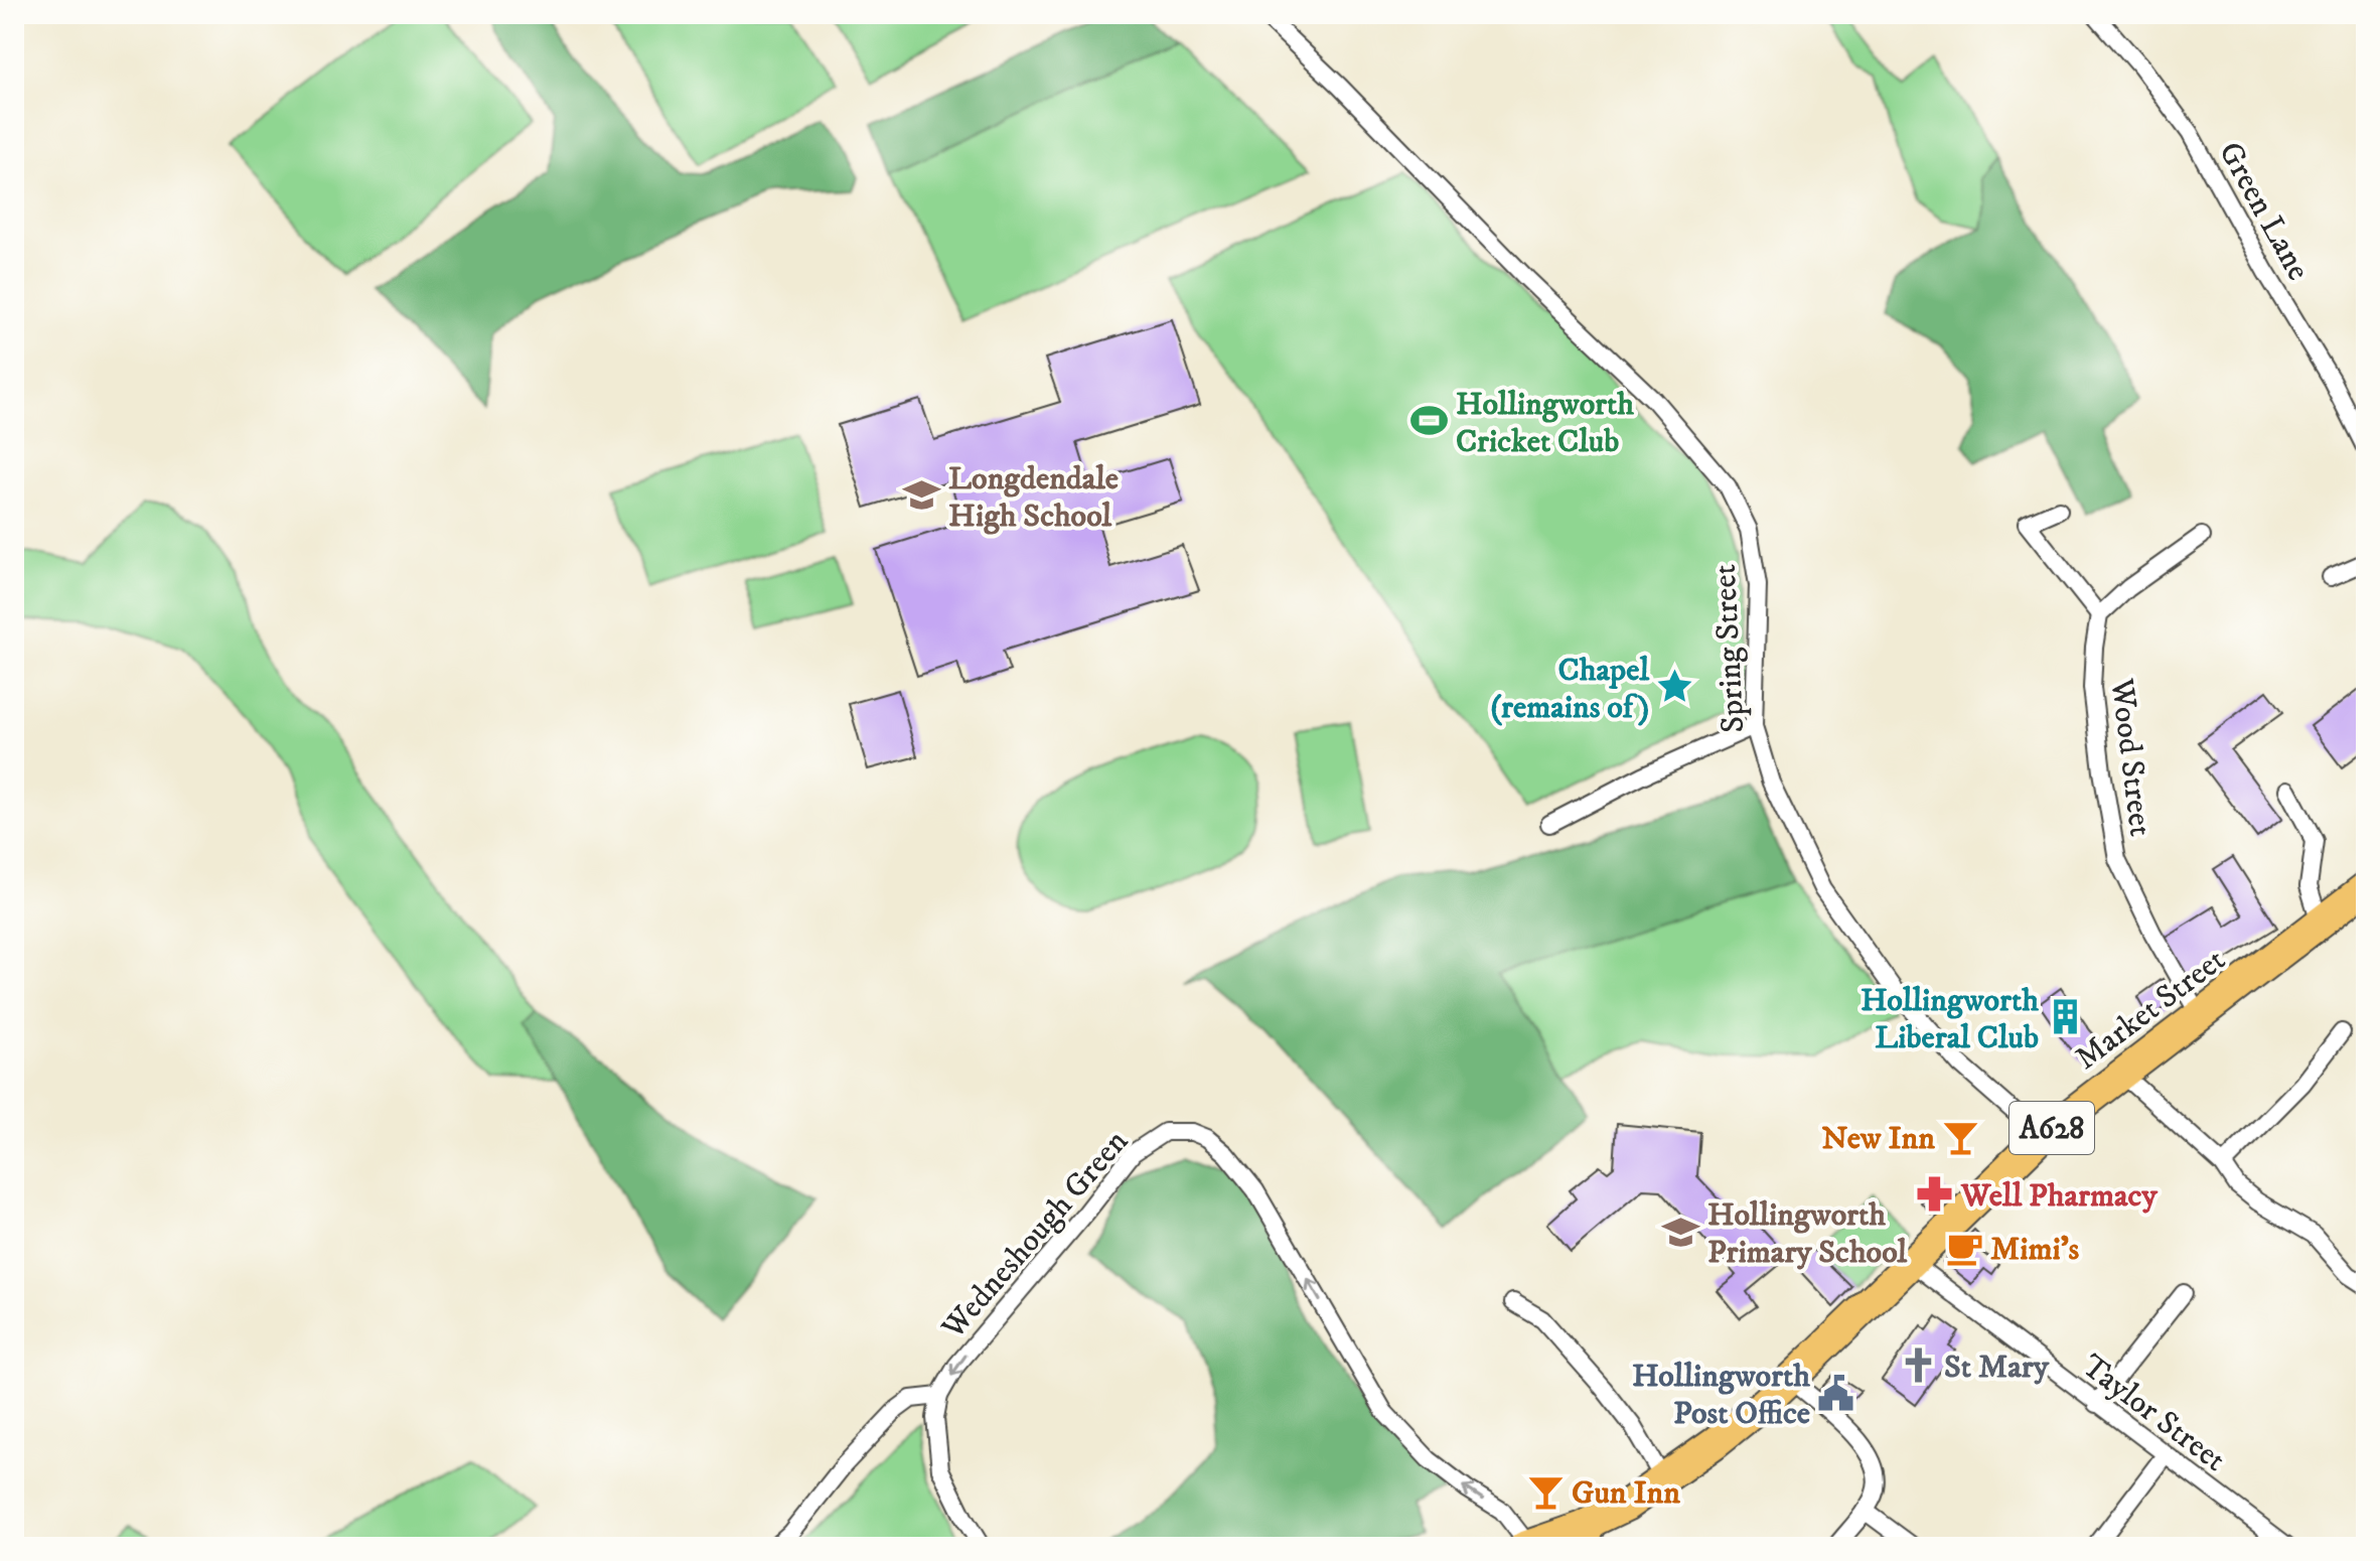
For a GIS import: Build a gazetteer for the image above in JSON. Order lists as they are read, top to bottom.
{
  "streets": {
    "highway": ["Market Street", "A628"],
    "street": [
      "Green Lane",
      "Spring Street",
      "Wood Street",
      "Wedneshough Green",
      "Taylor Street"
    ]
  },
  "crossings": [
    ["Spring Street", "Market Street"],
    ["Wood Street", "Market Street"],
    ["Market Street", "Wedneshough Green"],
    ["Market Street", "Taylor Street"]
  ],
  "places": {
    "sports": ["Hollingworth Cricket Club"],
    "school or university": ["Longdendale High School", "Hollingworth Primary School"],
    "place": ["Chapel (remains of)"],
    "building": ["Hollingworth Liberal Club"],
    "bar": ["New Inn", "Gun Inn"],
    "pharmacy": ["Well Pharmacy"],
    "cafe": ["Mimi's"],
    "church": ["St Mary"],
    "public building": ["Hollingworth Post Office"]
  }
}
